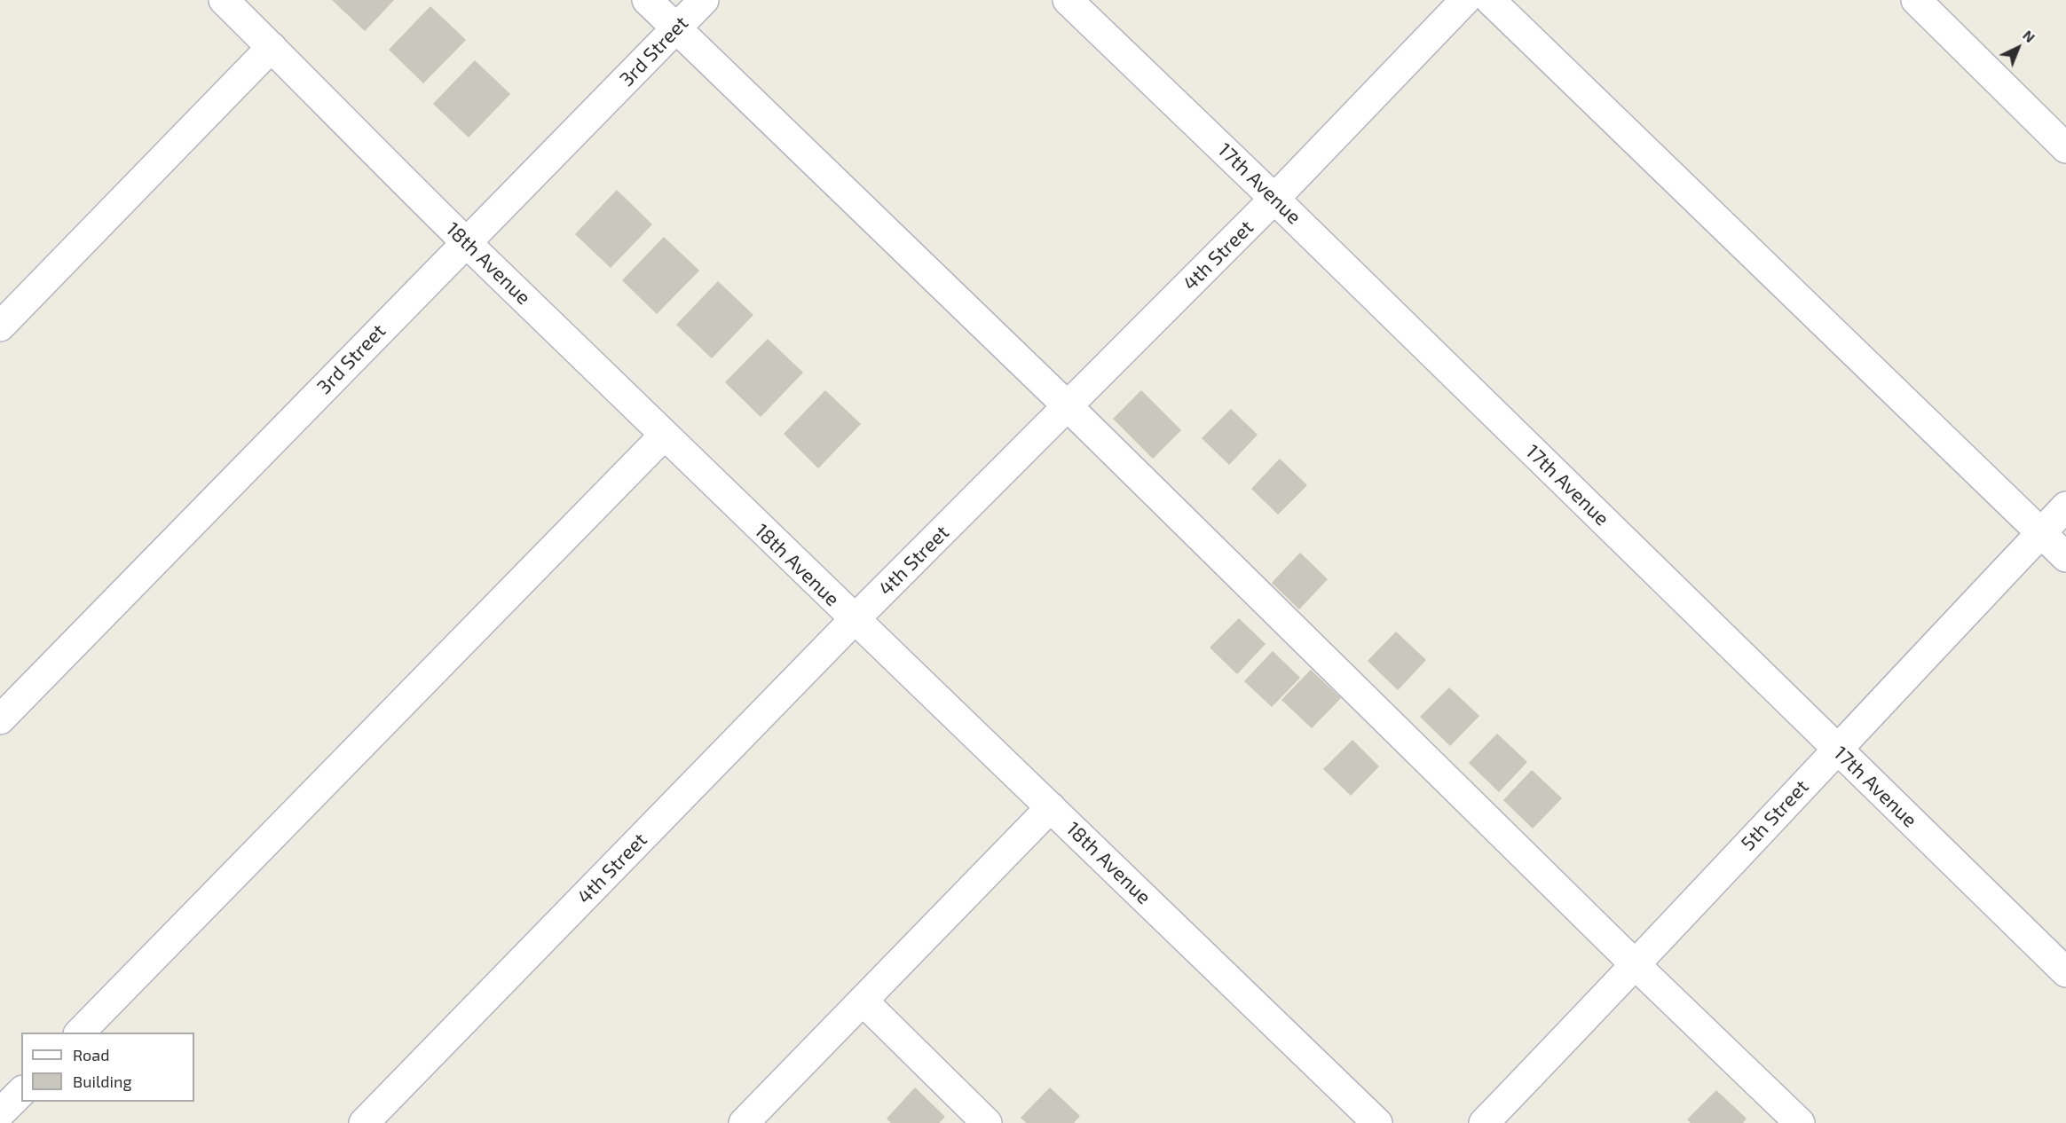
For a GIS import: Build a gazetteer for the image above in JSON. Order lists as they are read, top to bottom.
{
  "streets": {
    "street": [
      "3rd Street",
      "17th Avenue",
      "4th Street",
      "18th Avenue",
      "5th Street"
    ]
  },
  "crossings": [
    ["3rd Street", "18th Avenue"],
    ["17th Avenue", "4th Street"],
    ["17th Avenue", "5th Street"],
    ["4th Street", "18th Avenue"]
  ],
  "legend": ["Road", "Building"],
  "north": "top right"
}
